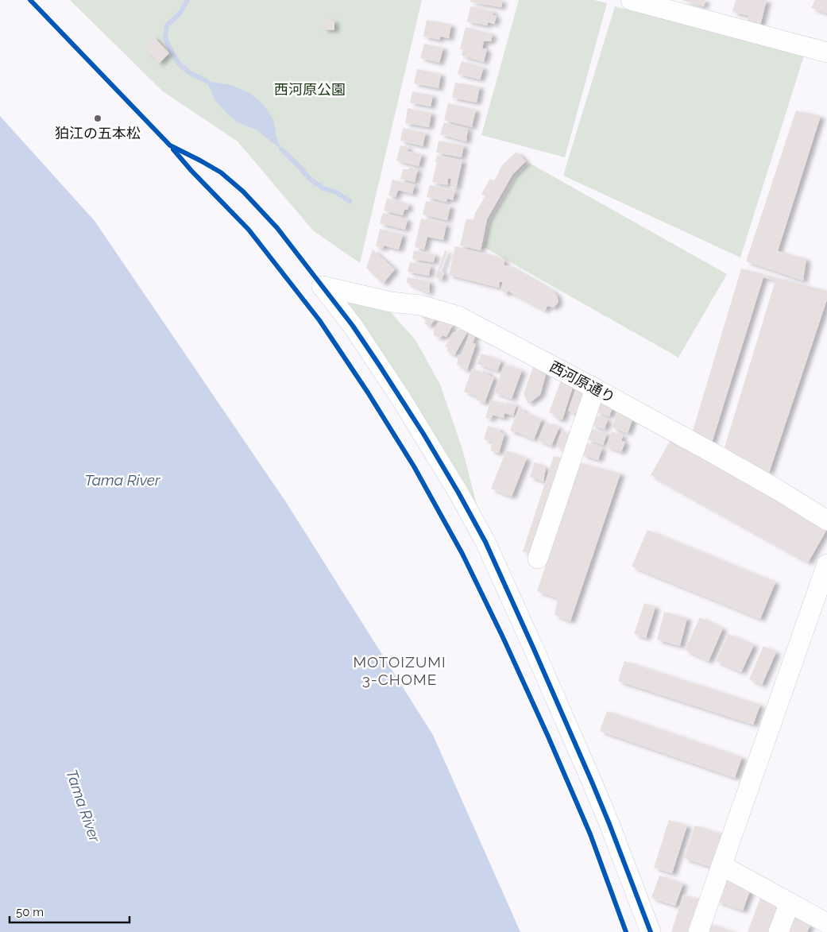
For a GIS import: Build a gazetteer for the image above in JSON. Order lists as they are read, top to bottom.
{
  "streets": {
    "street": ["西河原通り"]
  },
  "districts": ["MOTOIZUMI 3-CHOME"],
  "water": ["Tama River"],
  "parks": ["西河原公園"],
  "places": ["狛江の五本松"],
  "scale_bar": "50 m"
}
